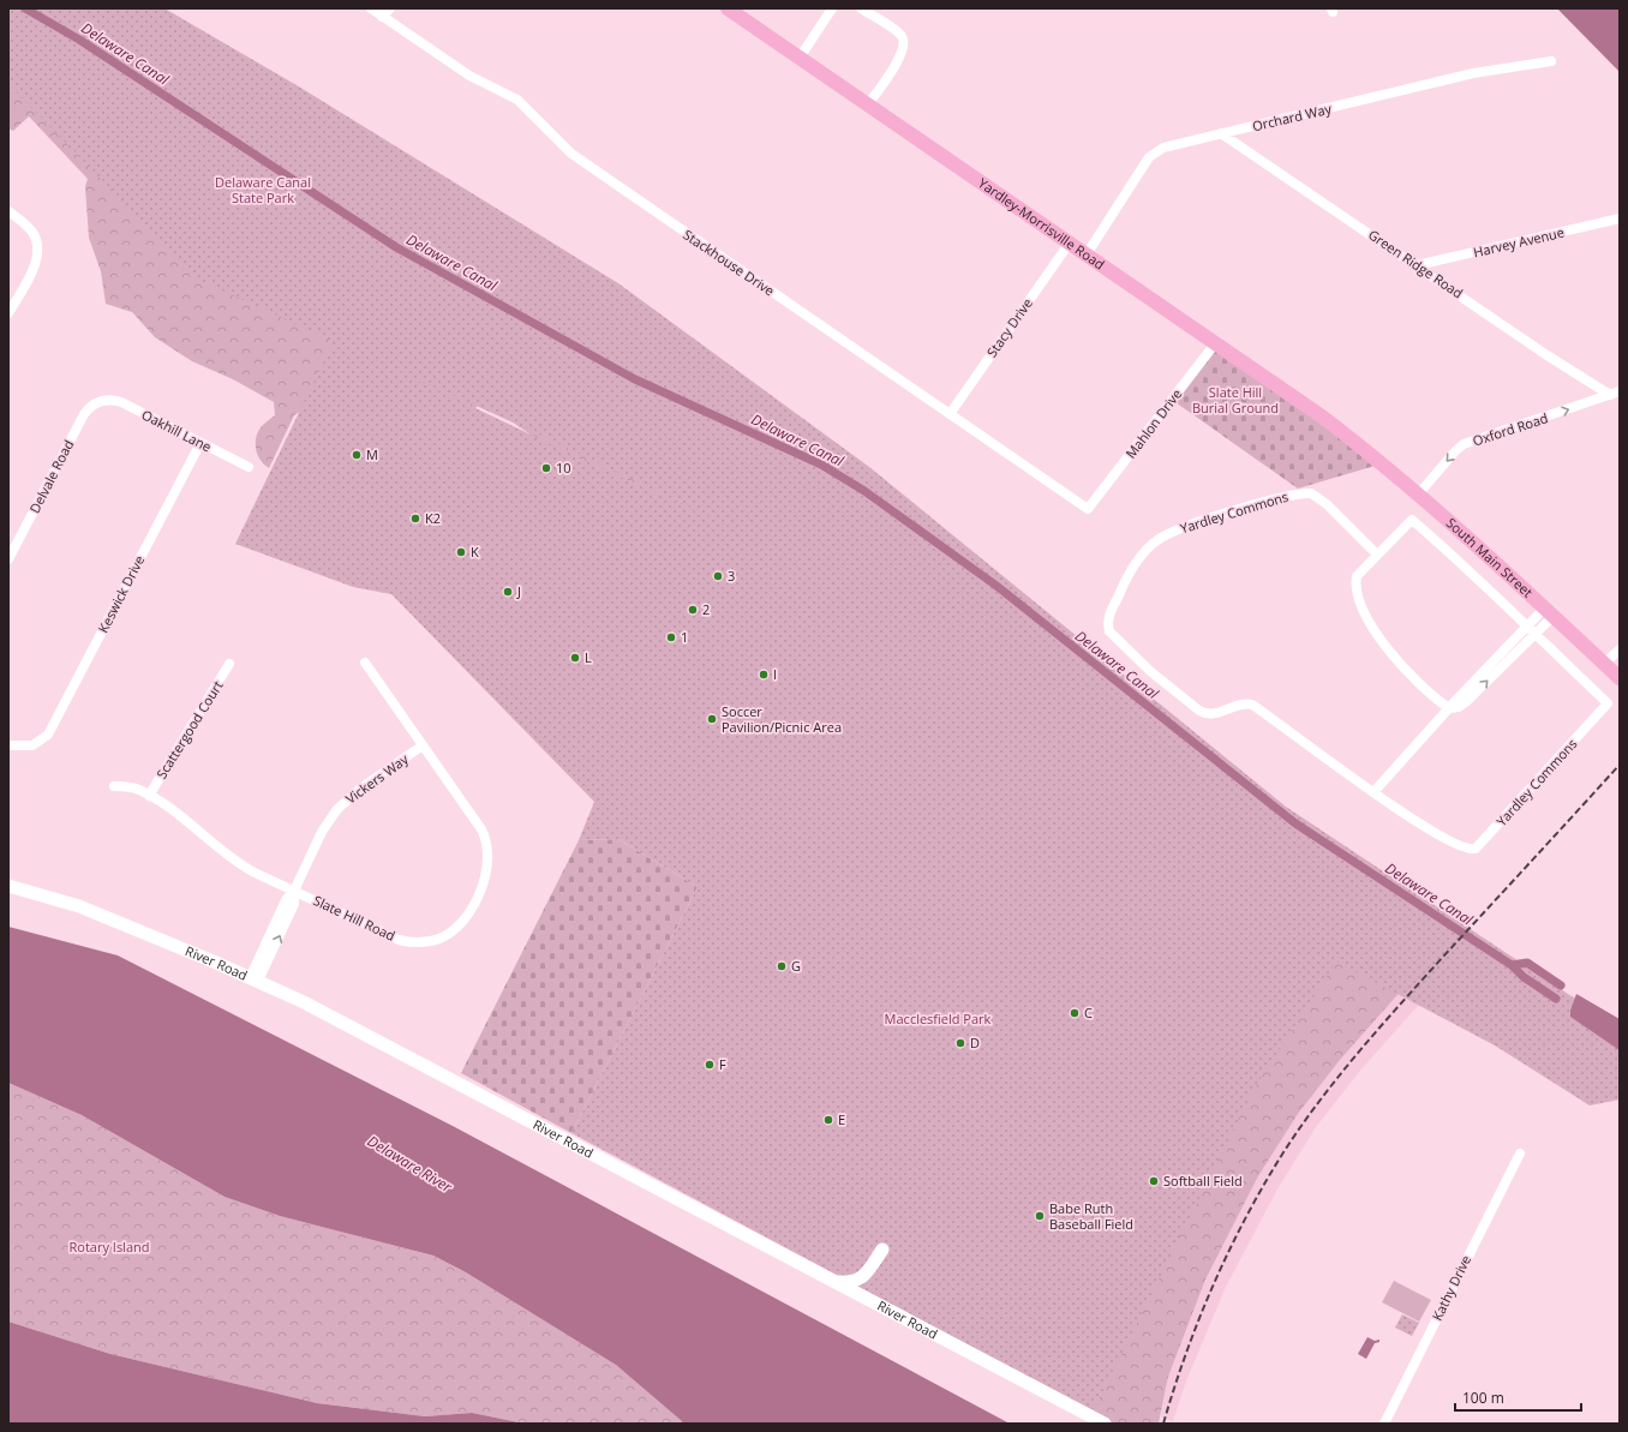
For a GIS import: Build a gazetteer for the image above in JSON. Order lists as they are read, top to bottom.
{
  "streets": {
    "main road": ["Yardley-Morrisville Road", "South Main Street", "River Road"],
    "street": [
      "Orchard Way",
      "Harvey Avenue",
      "Stackhouse Drive",
      "Green Ridge Road",
      "Stacy Drive",
      "Mahlon Drive",
      "Oxford Road",
      "Oakhill Lane",
      "Delvale Road",
      "Yardley Commons",
      "Keswick Drive",
      "Scattergood Court",
      "Vickers Way",
      "Slate Hill Road",
      "Kathy Drive"
    ]
  },
  "crossings": [
    ["Orchard Way", "Yardley-Morrisville Road"],
    ["Orchard Way", "Green Ridge Road"],
    ["Yardley-Morrisville Road", "Stacy Drive"],
    ["Yardley-Morrisville Road", "Mahlon Drive"],
    ["Yardley-Morrisville Road", "South Main Street"],
    ["Harvey Avenue", "Green Ridge Road"],
    ["Stackhouse Drive", "Stacy Drive"],
    ["Stackhouse Drive", "Mahlon Drive"],
    ["Green Ridge Road", "Oxford Road"],
    ["Oxford Road", "South Main Street"],
    ["Oakhill Lane", "Delvale Road"],
    ["Oakhill Lane", "Keswick Drive"],
    ["Scattergood Court", "Slate Hill Road"],
    ["Vickers Way", "Slate Hill Road"],
    ["Vickers Way", "River Road"]
  ],
  "water": ["Delaware Canal", "Delaware River"],
  "parks": [
    "Delaware Canal State Park",
    "Slate Hill Burial Ground",
    "Macclesfield Park",
    "Rotary Island"
  ],
  "places": [
    "M",
    "10",
    "K2",
    "K",
    "3",
    "J",
    "2",
    "1",
    "L",
    "I",
    "Soccer Pavilion/Picnic Area",
    "G",
    "C",
    "D",
    "F",
    "E",
    "Softball Field",
    "Babe Ruth Baseball Field"
  ],
  "scale_bar": "100 m"
}
